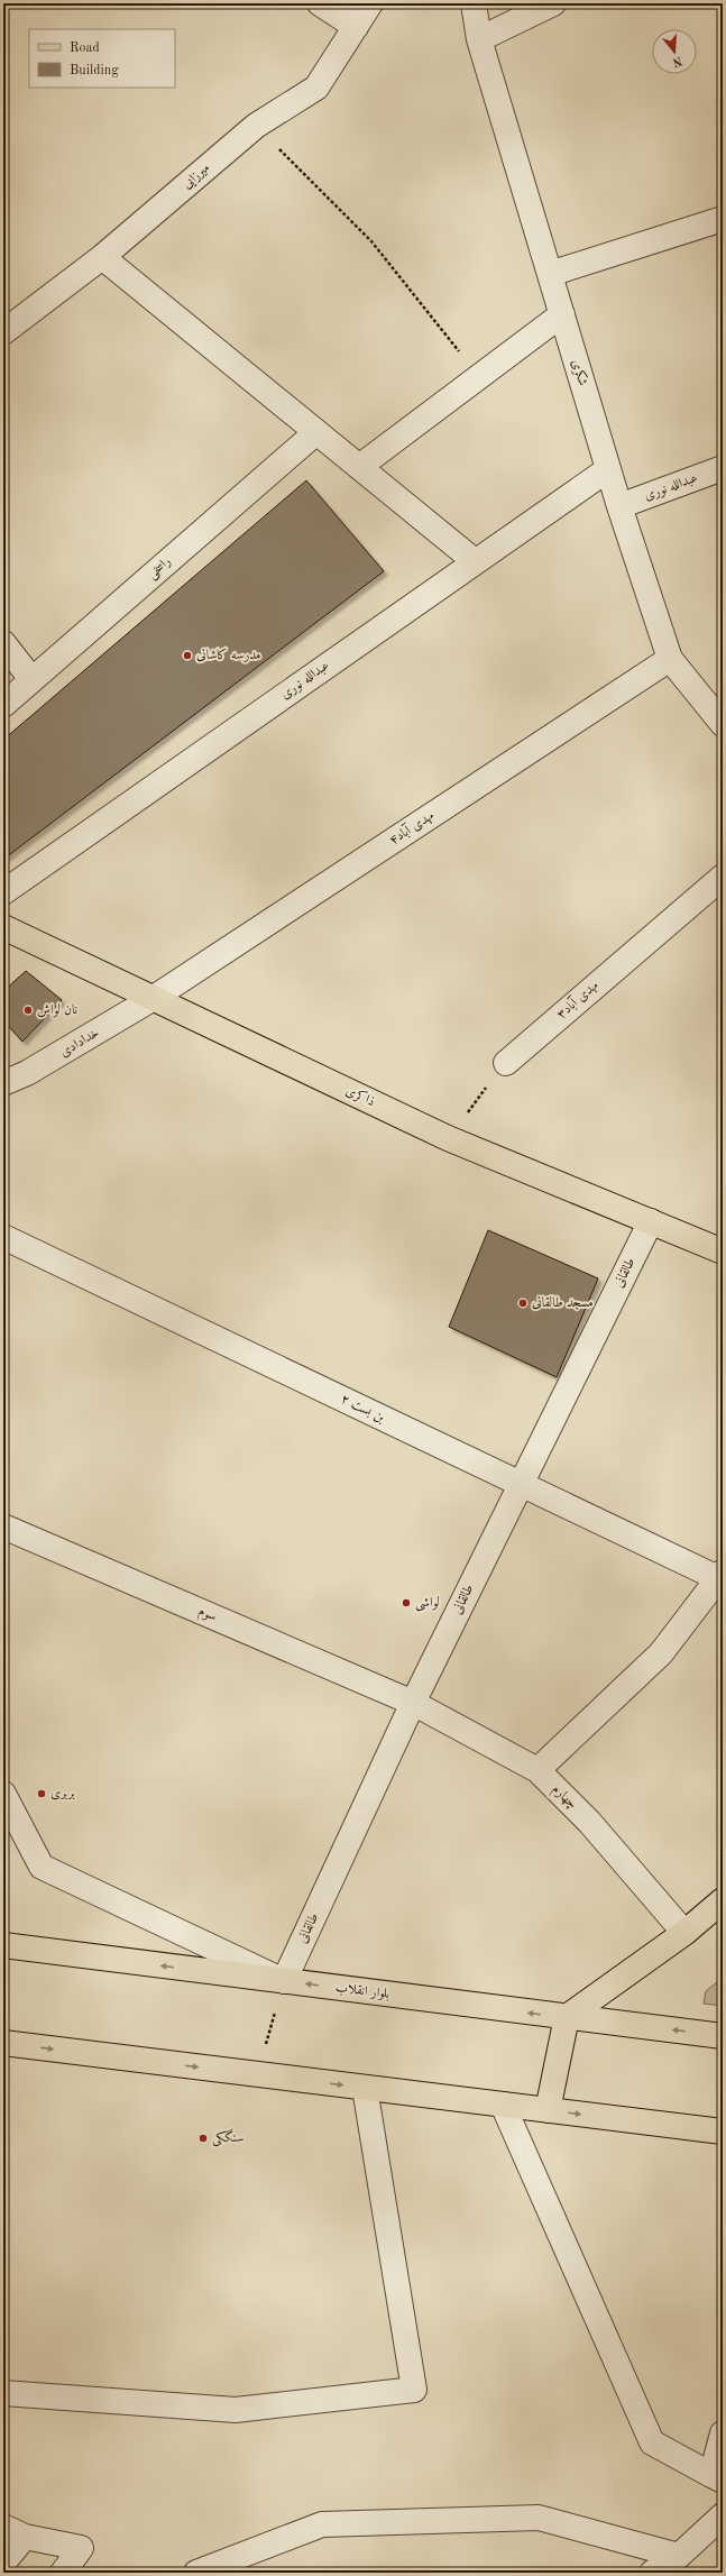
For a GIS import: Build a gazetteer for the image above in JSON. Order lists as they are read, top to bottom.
{
  "streets": {
    "main road": ["ذاکری", "بلوار انقلاب"],
    "street": [
      "میرزایی",
      "شکری",
      "عبدالله نوری",
      "راسخی",
      "مهدی آباد۴",
      "مهدی آباد۳",
      "خدادادی",
      "طالقانی",
      "بن بست ۲",
      "سوم",
      "چهارم"
    ]
  },
  "crossings": [
    ["شکری", "عبدالله نوری"],
    ["شکری", "مهدی آباد۴"],
    ["مهدی آباد۴", "خدادادی"],
    ["مهدی آباد۴", "ذاکری"],
    ["خدادادی", "ذاکری"],
    ["ذاکری", "طالقانی"],
    ["طالقانی", "بن بست ۲"],
    ["طالقانی", "سوم"],
    ["طالقانی", "چهارم"],
    ["طالقانی", "بلوار انقلاب"],
    ["سوم", "چهارم"]
  ],
  "places": [
    "مدرسه کاشانی",
    "نان لواش",
    "مسجد طالقانی",
    "لواشی",
    "بربری",
    "سنگکی"
  ],
  "legend": ["Road", "Building"],
  "north": "bottom"
}
